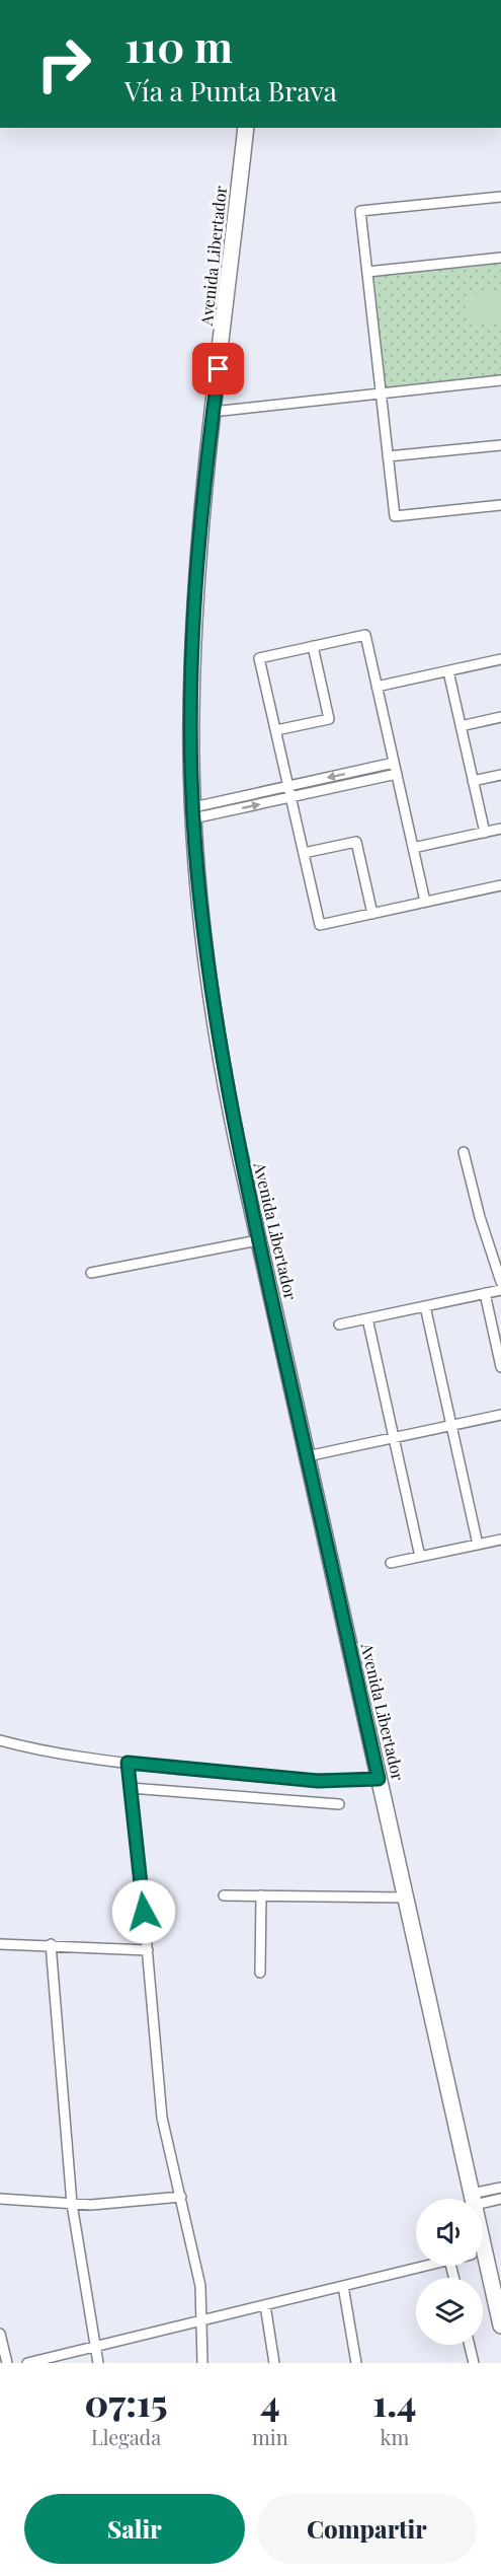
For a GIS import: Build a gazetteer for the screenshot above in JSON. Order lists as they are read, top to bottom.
{
  "streets": {
    "highway": ["Avenida Libertador"]
  },
  "page": {
    "turn": ["110 m", "Vía a Punta Brava"],
    "eta": [
      "07:15",
      "Llegada",
      "4",
      "min",
      "1.4",
      "km"
    ],
    "buttons": ["Salir", "Compartir"]
  }
}
